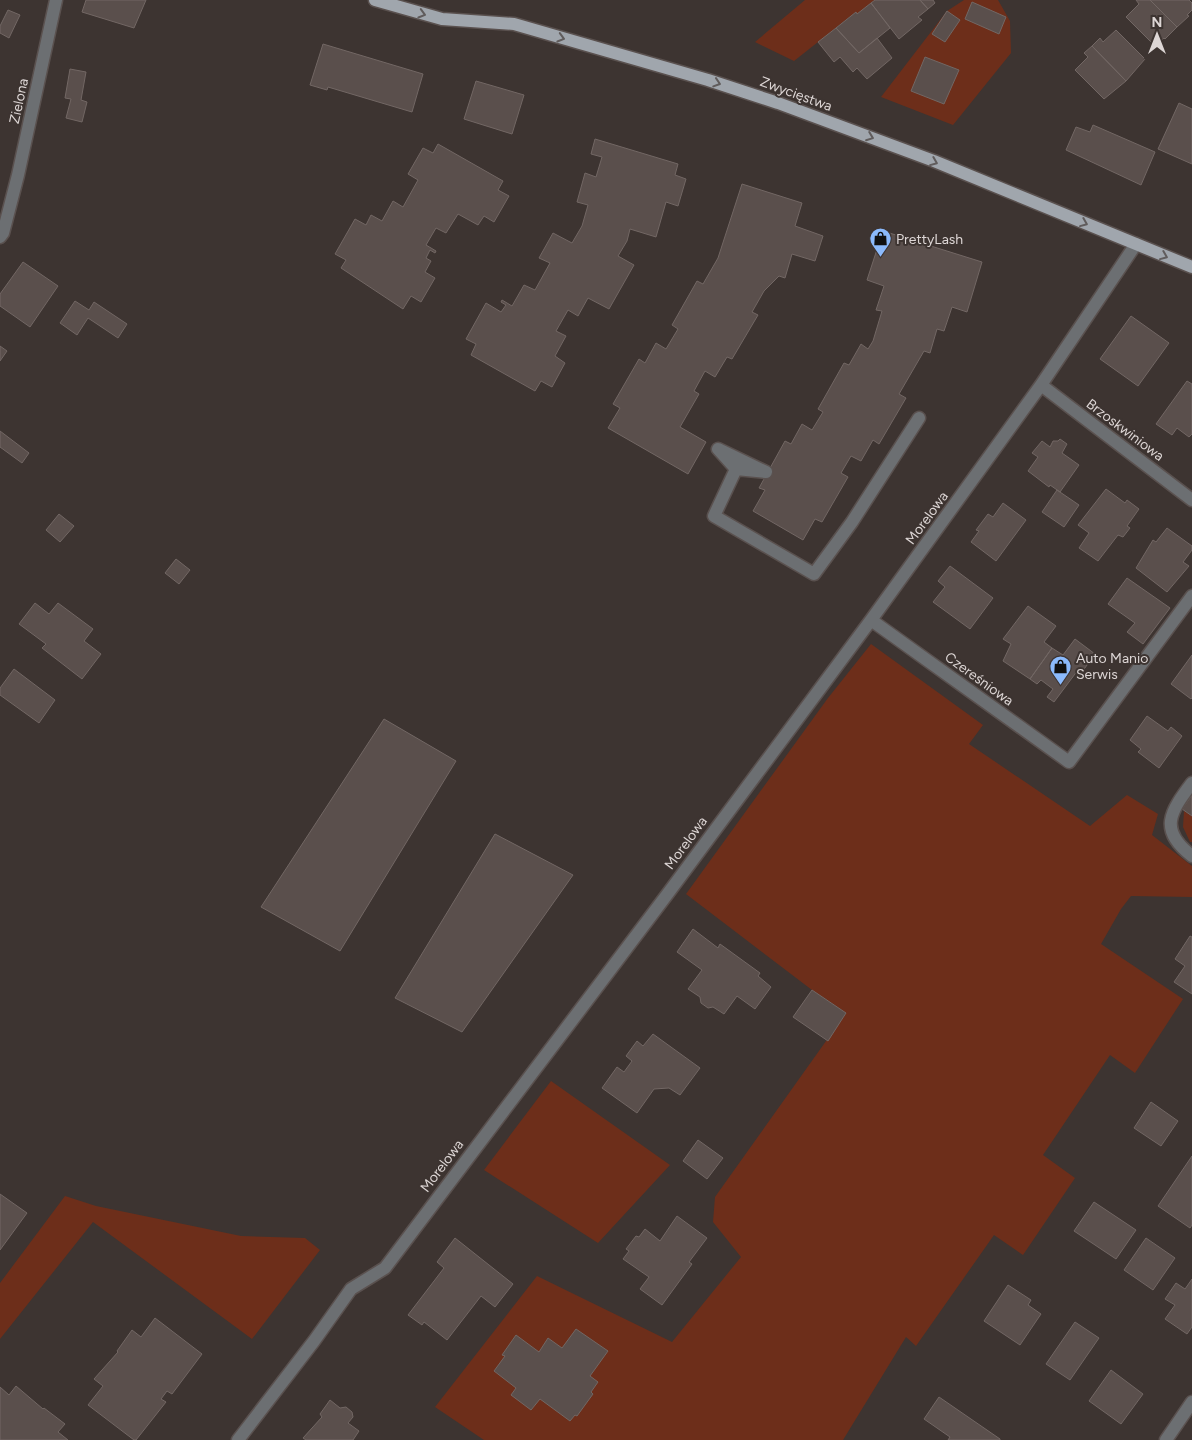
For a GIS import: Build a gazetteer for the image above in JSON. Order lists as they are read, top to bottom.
{
  "streets": {
    "main road": ["Zwycięstwa"],
    "street": [
      "Zielona",
      "Brzoskwiniowa",
      "Morelowa",
      "Czereśniowa"
    ]
  },
  "crossings": [
    ["Zwycięstwa", "Morelowa"],
    ["Brzoskwiniowa", "Morelowa"],
    ["Morelowa", "Czereśniowa"]
  ],
  "one_way": ["Zwycięstwa"],
  "places": {
    "shop": ["PrettyLash", "Auto Manio Serwis"]
  },
  "north": "top"
}
